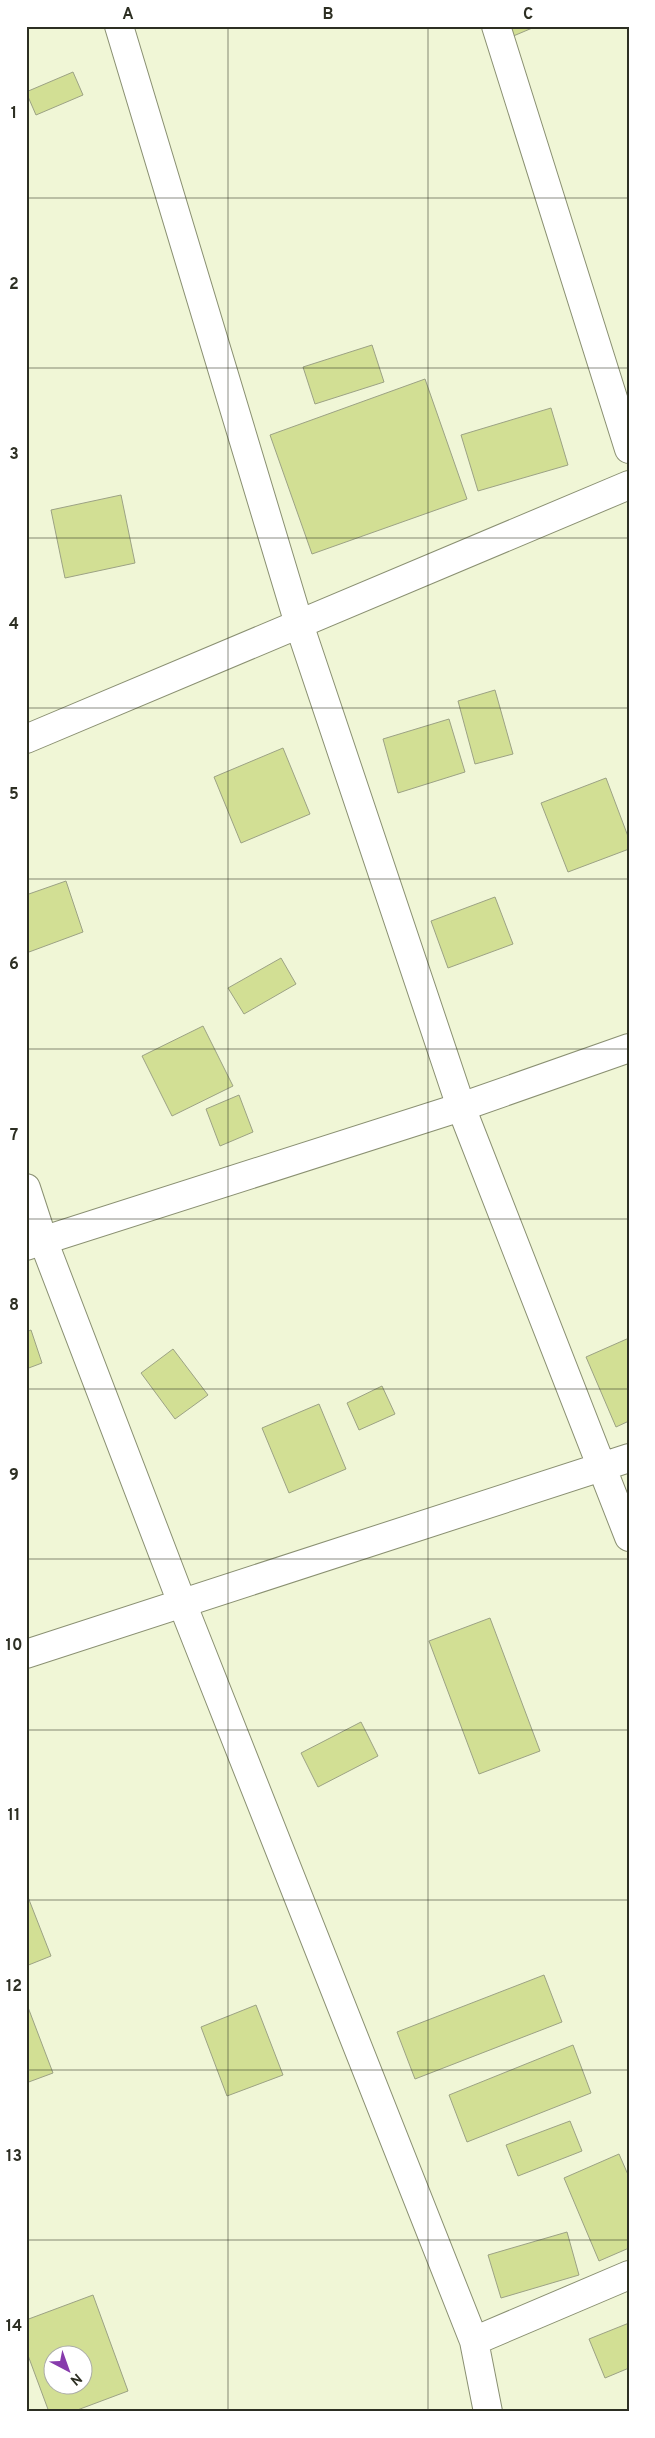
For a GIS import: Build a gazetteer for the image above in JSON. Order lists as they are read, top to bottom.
{
  "north": "bottom right",
  "grid": {
    "columns": ["A", "B", "C"],
    "rows": [
      "1",
      "2",
      "3",
      "4",
      "5",
      "6",
      "7",
      "8",
      "9",
      "10",
      "11",
      "12",
      "13",
      "14"
    ]
  }
}
